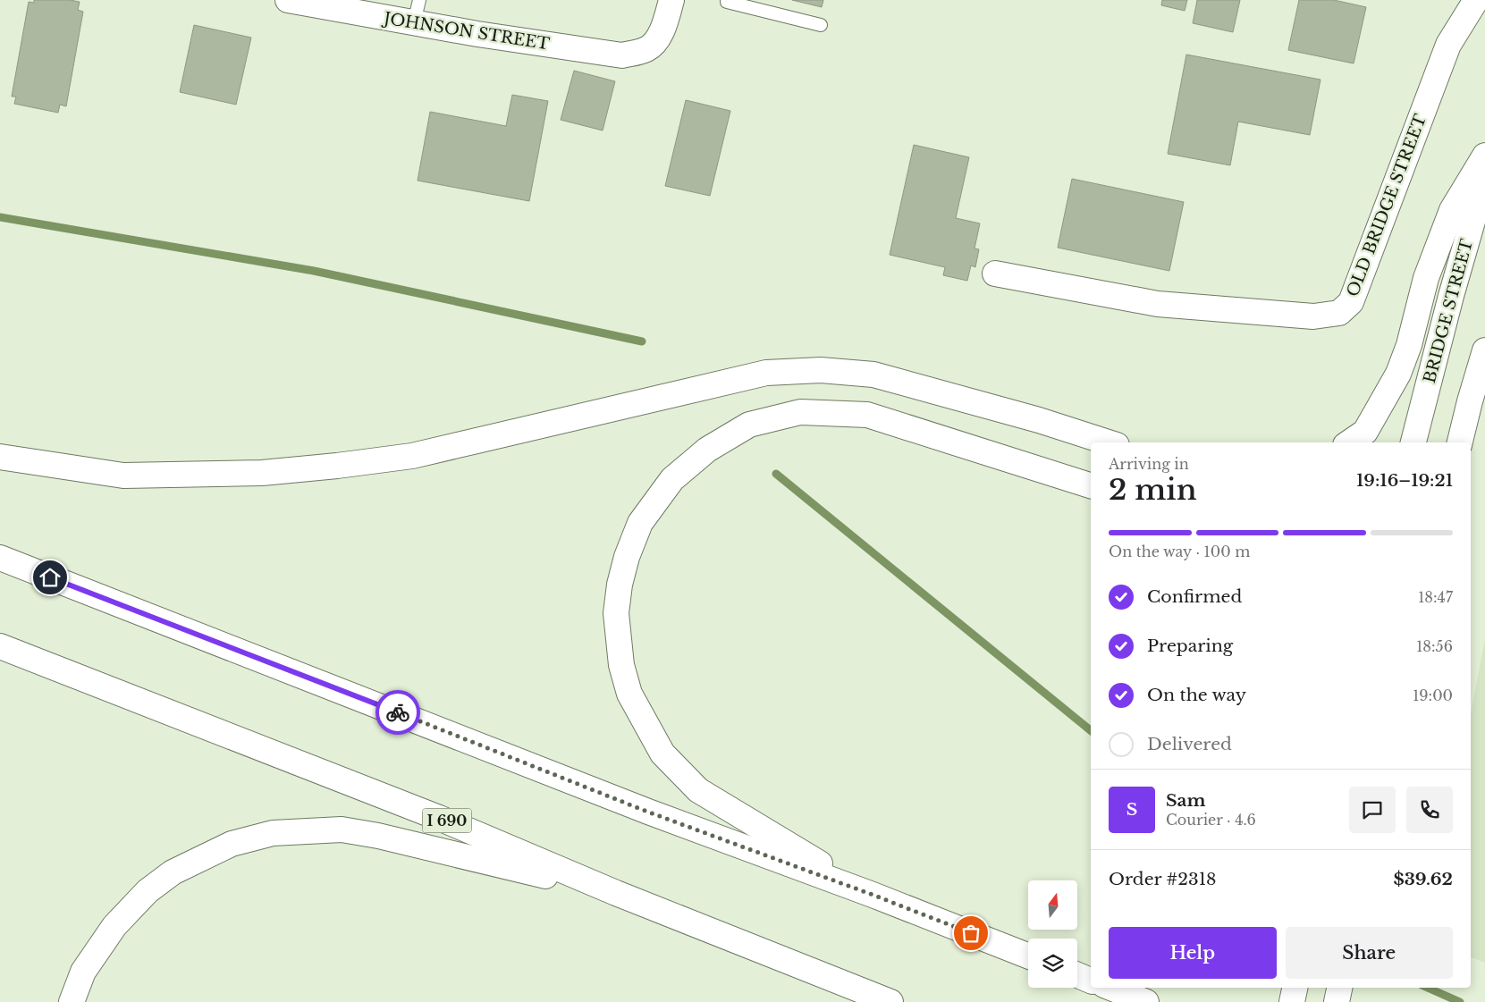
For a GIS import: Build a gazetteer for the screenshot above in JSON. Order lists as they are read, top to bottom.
{
  "streets": {
    "main road": [
      "JOHNSON STREET",
      "OLD BRIDGE STREET",
      "BRIDGE STREET",
      "I 690"
    ]
  },
  "north": "top",
  "page": {
    "heading": ["2 min", "Arriving in", "19:16–19:21"],
    "panel": [
      "Sam",
      "Courier · 4.6",
      "Order #2318",
      "$39.62"
    ],
    "bar": "On the way · 100 m",
    "list": [
      ["Confirmed", "18:47"],
      ["Preparing", "18:56"],
      ["On the way", "19:00"],
      "Delivered"
    ],
    "round": "S",
    "buttons": ["Help", "Share"]
  }
}
